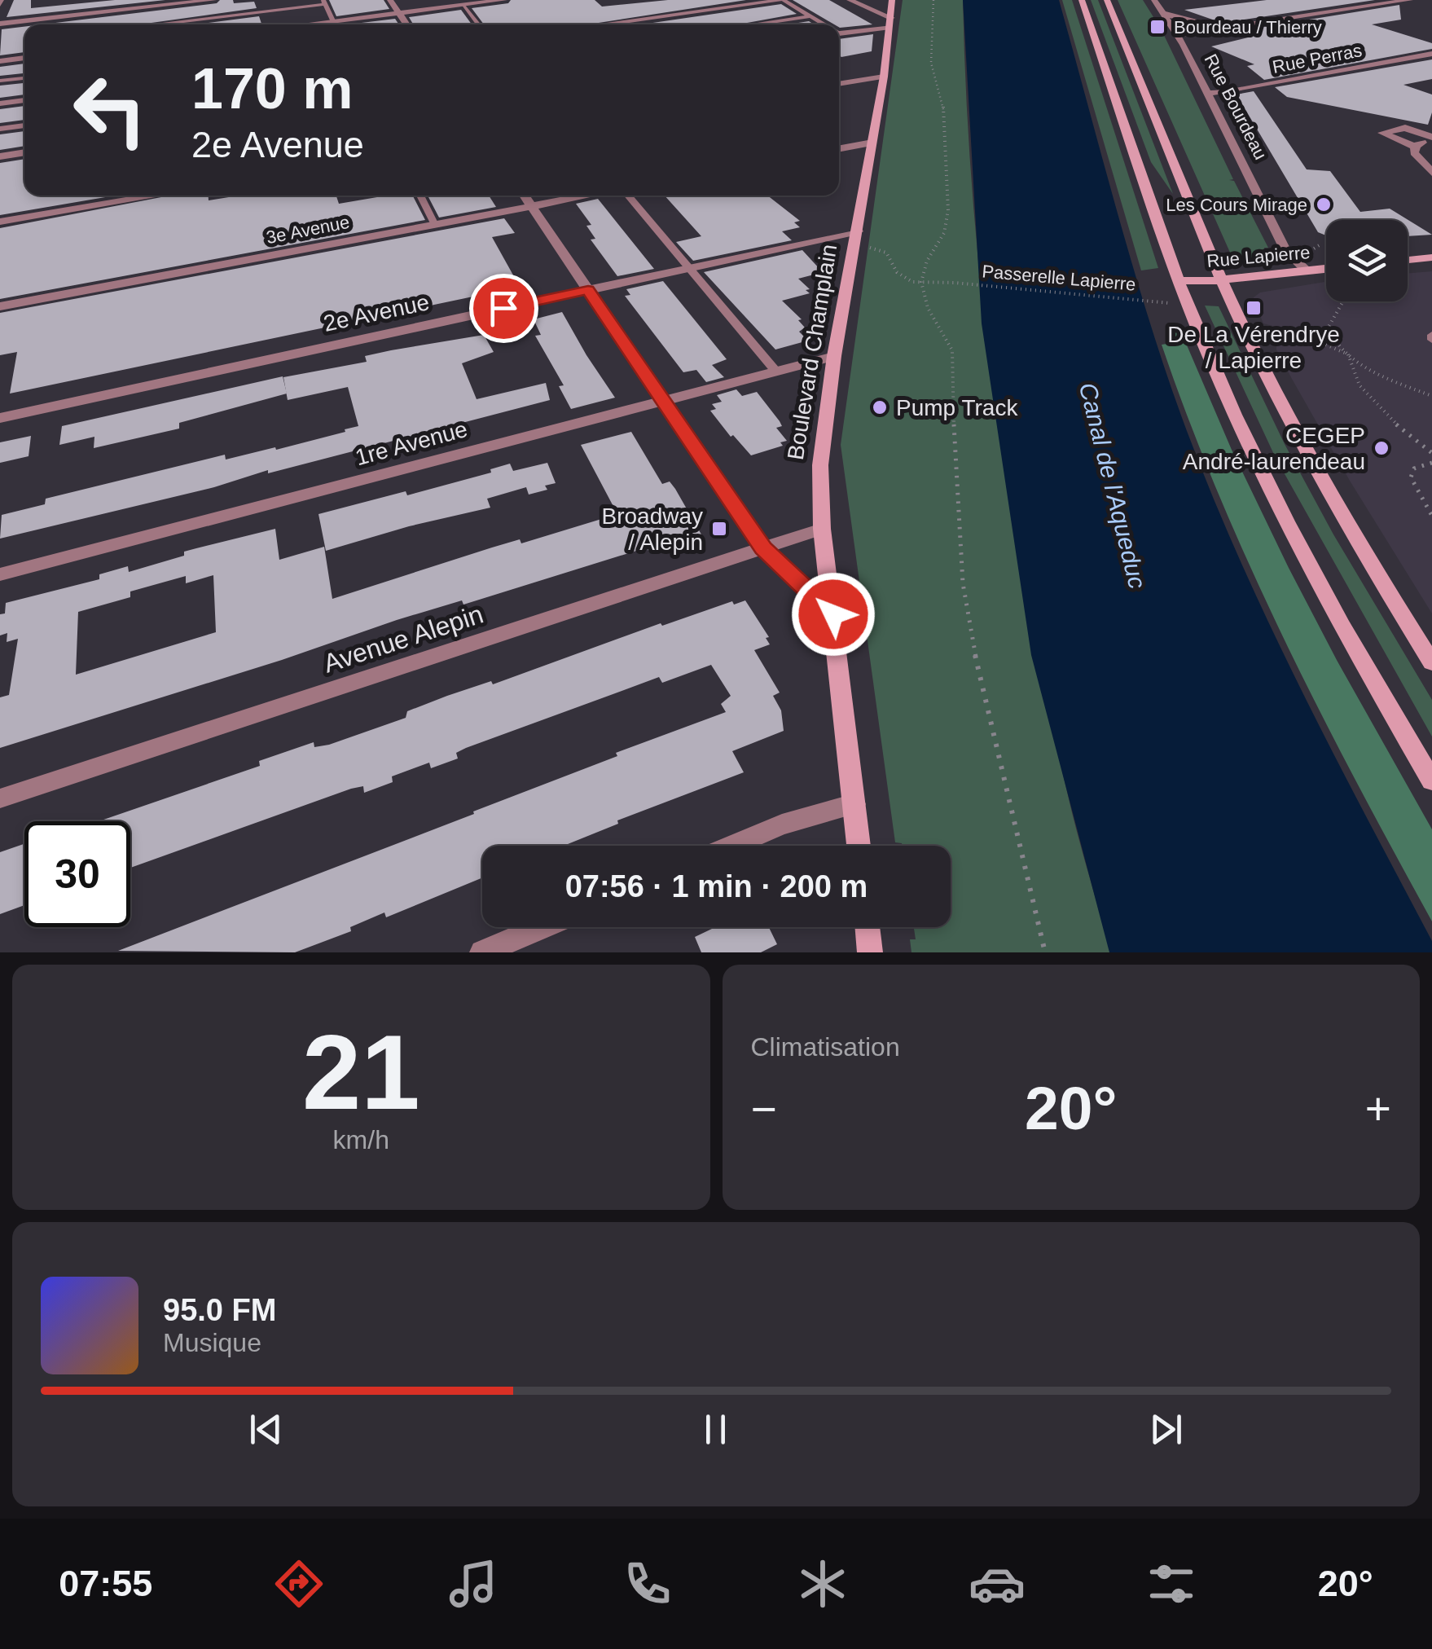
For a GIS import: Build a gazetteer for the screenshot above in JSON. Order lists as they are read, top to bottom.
{
  "streets": {
    "main road": ["Rue Lapierre", "Boulevard Champlain"],
    "street": [
      "Rue Perras",
      "Rue Bourdeau",
      "3e Avenue",
      "2e Avenue",
      "1re Avenue",
      "Avenue Alepin"
    ],
    "path": ["Passerelle Lapierre"]
  },
  "crossings": [
    ["Rue Perras", "Rue Bourdeau"],
    ["Rue Bourdeau", "Rue Lapierre"],
    ["2e Avenue", "Boulevard Champlain"],
    ["Boulevard Champlain", "1re Avenue"],
    ["Boulevard Champlain", "Avenue Alepin"]
  ],
  "water": ["Canal de l'Aqueduc"],
  "places": {
    "transit": ["Bourdeau / Thierry", "De La Vérendrye / Lapierre", "Broadway / Alepin"],
    "other": ["Les Cours Mirage", "Pump Track", "CEGEP André-laurendeau"]
  },
  "page": {
    "turn": ["170 m", "2e Avenue"],
    "limit": "30",
    "trip": "07:56 · 1 min · 200 m",
    "tile": [
      ["21", "km/h"],
      "Climatisation"
    ],
    "heat": ["−", "20°", "+"],
    "song": ["95.0 FM", "Musique"],
    "tabs": ["07:55", "20°"]
  }
}
